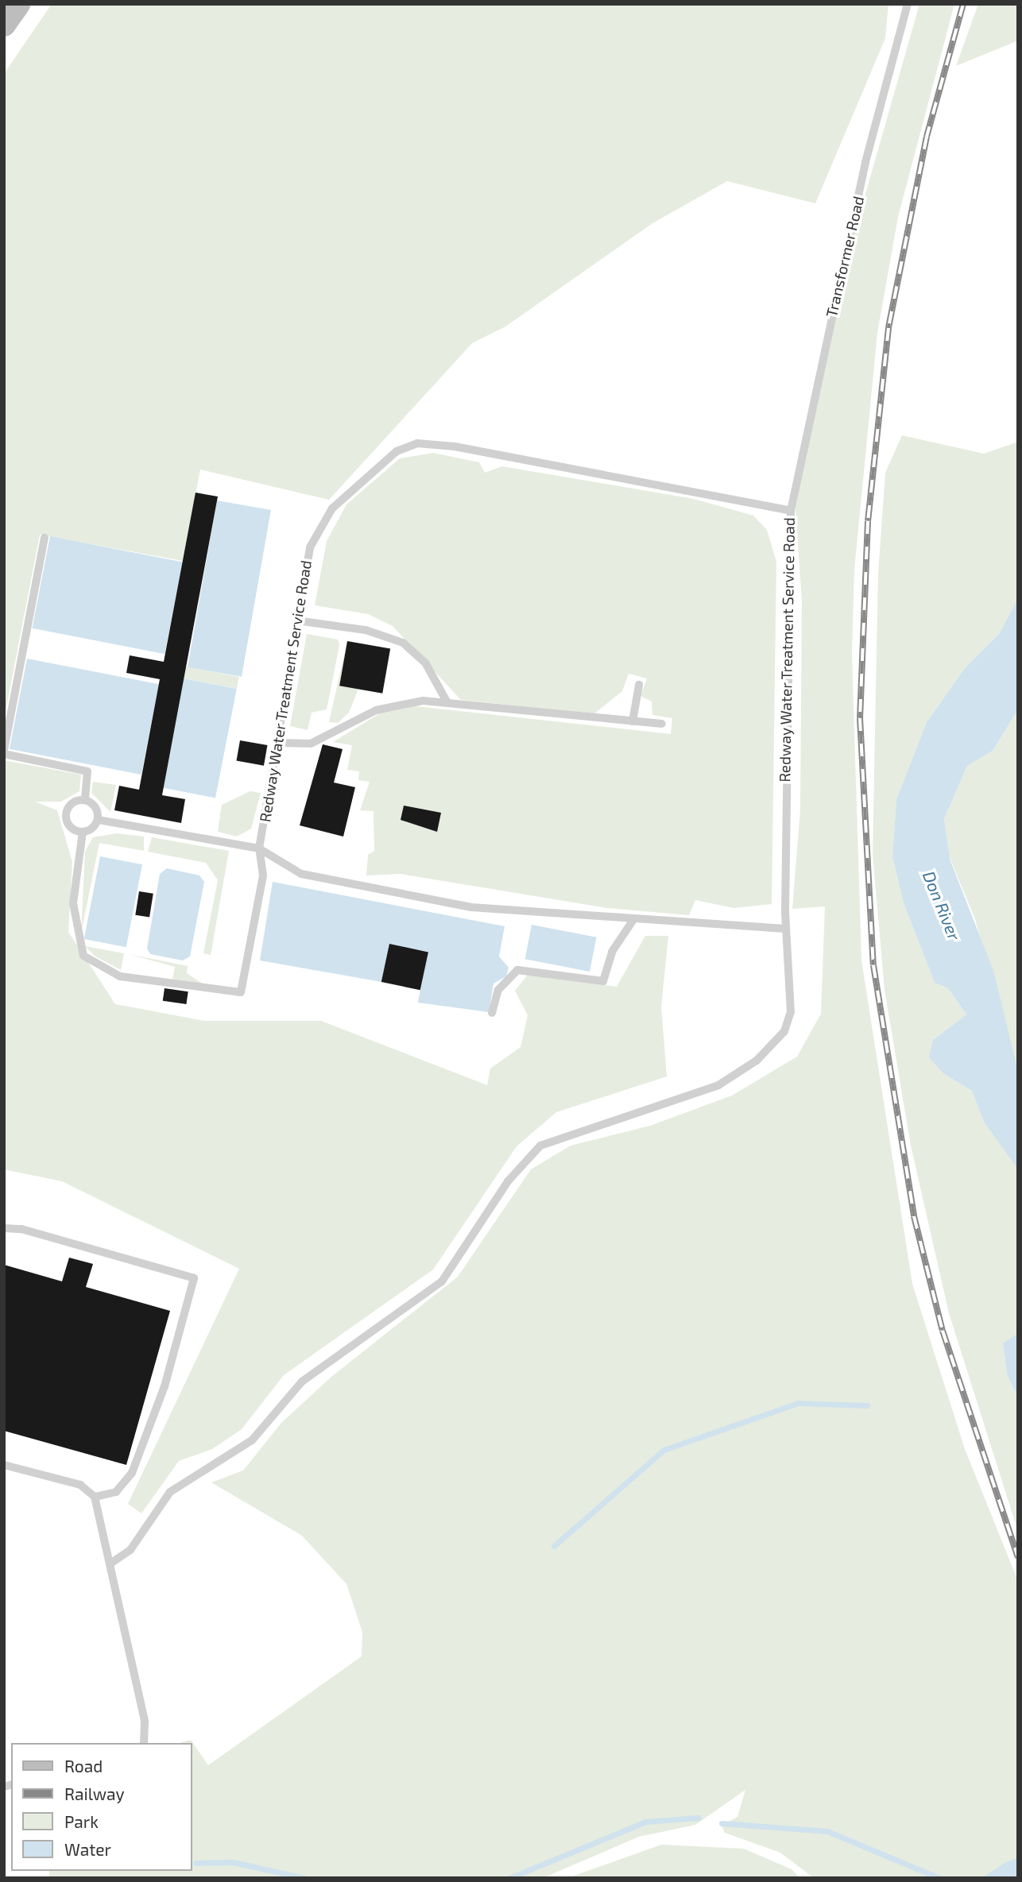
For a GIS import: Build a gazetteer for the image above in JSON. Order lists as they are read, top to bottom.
{
  "streets": {
    "lane": ["Transformer Road", "Redway Water Treatment Service Road"]
  },
  "crossings": [
    ["Transformer Road", "Redway Water Treatment Service Road"]
  ],
  "water": ["Don River"],
  "legend": [
    "Road",
    "Railway",
    "Park",
    "Water"
  ]
}
